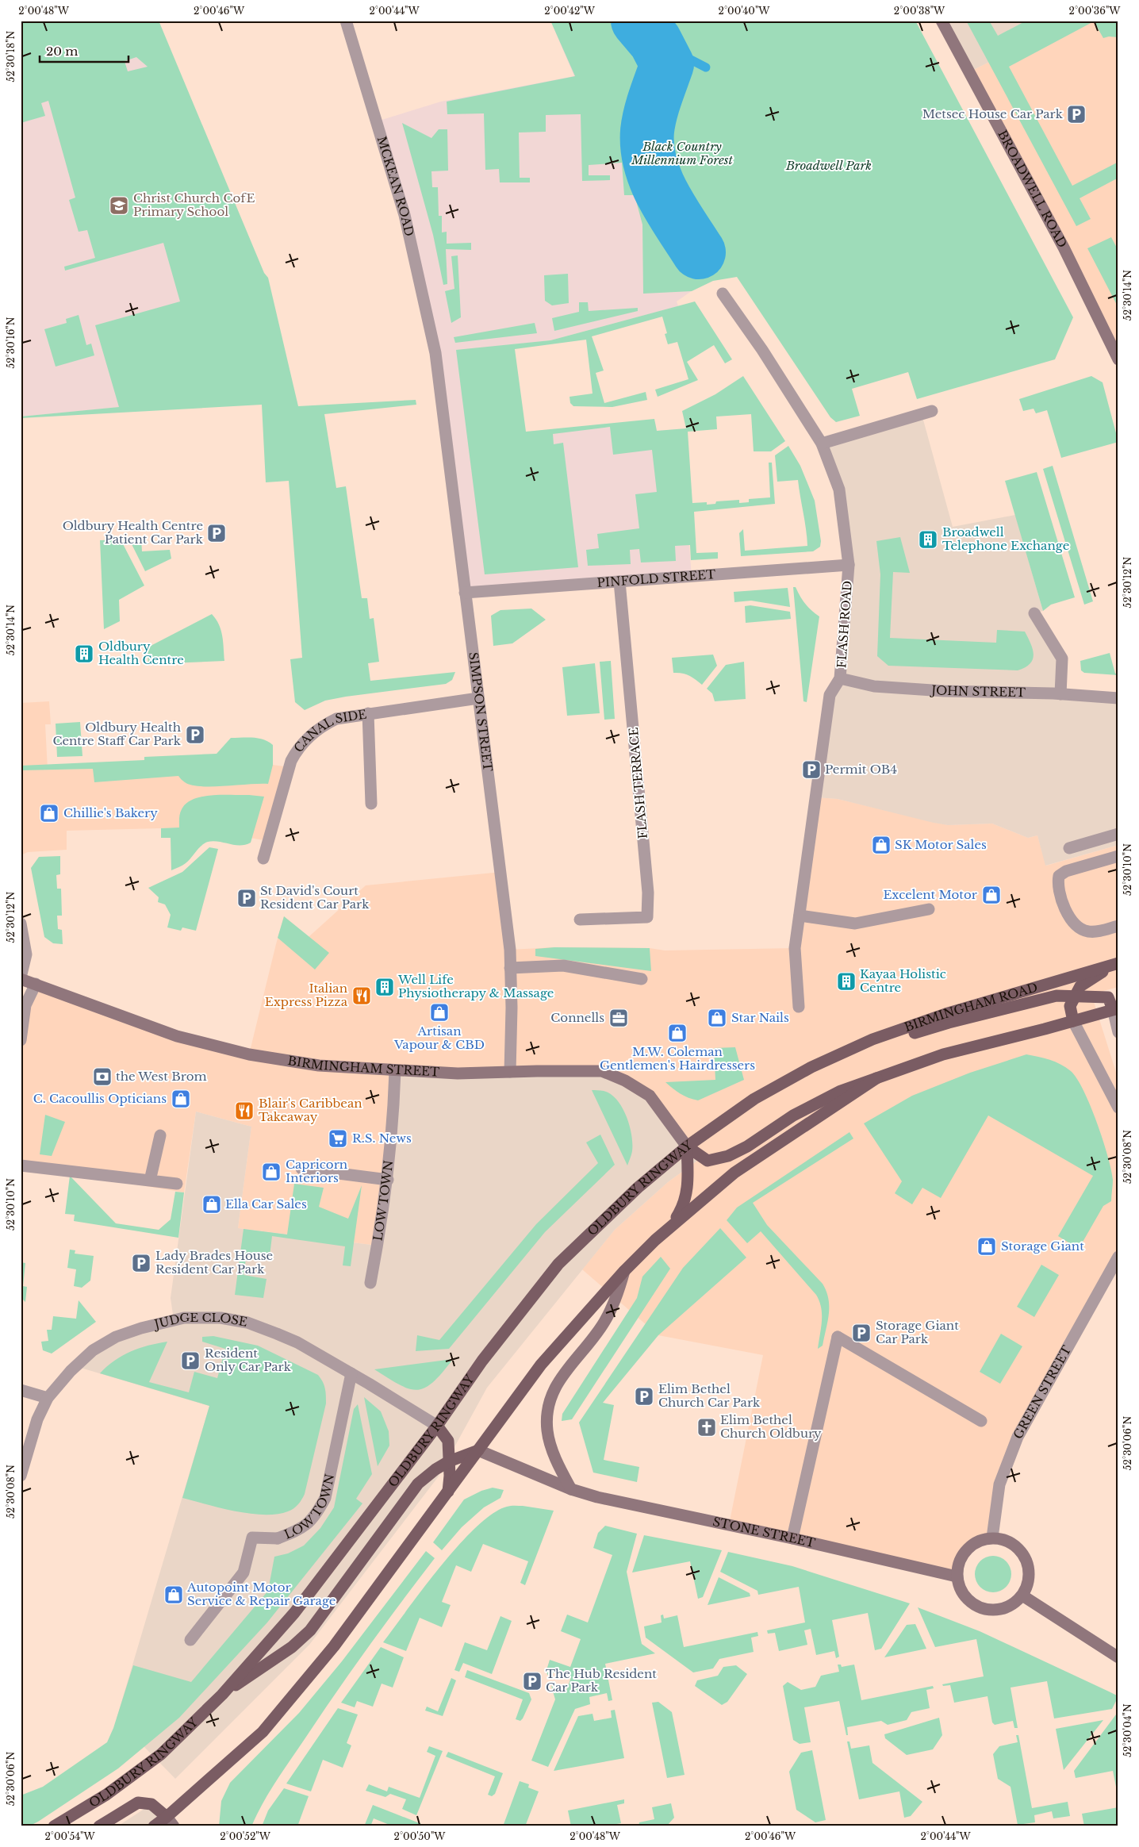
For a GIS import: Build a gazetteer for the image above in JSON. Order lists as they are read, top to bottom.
{
  "streets": {
    "main road": ["BIRMINGHAM ROAD", "OLDBURY RINGWAY"],
    "street": [
      "MCKEAN ROAD",
      "BROADWELL ROAD",
      "PINFOLD STREET",
      "FLASH ROAD",
      "JOHN STREET",
      "SIMPSON STREET",
      "CANAL SIDE",
      "FLASH TERRACE",
      "BIRMINGHAM STREET",
      "LOW TOWN",
      "JUDGE CLOSE",
      "GREEN STREET",
      "STONE STREET"
    ]
  },
  "crossings": [
    ["MCKEAN ROAD", "SIMPSON STREET"],
    ["PINFOLD STREET", "FLASH ROAD"],
    ["PINFOLD STREET", "SIMPSON STREET"],
    ["PINFOLD STREET", "FLASH TERRACE"],
    ["FLASH ROAD", "JOHN STREET"],
    ["SIMPSON STREET", "CANAL SIDE"],
    ["SIMPSON STREET", "BIRMINGHAM STREET"],
    ["BIRMINGHAM ROAD", "OLDBURY RINGWAY"],
    ["BIRMINGHAM STREET", "OLDBURY RINGWAY"],
    ["BIRMINGHAM STREET", "LOW TOWN"],
    ["OLDBURY RINGWAY", "JUDGE CLOSE"],
    ["LOW TOWN", "JUDGE CLOSE"],
    ["GREEN STREET", "STONE STREET"]
  ],
  "parks": ["Black Country Millennium Forest", "Broadwell Park"],
  "places": {
    "parking": [
      "Metsec House Car Park",
      "Oldbury Health Centre Patient Car Park",
      "Oldbury Health Centre Staff Car Park",
      "Permit OB4",
      "St David's Court Resident Car Park",
      "Lady Brades House Resident Car Park",
      "Storage Giant Car Park",
      "Resident Only Car Park",
      "Elim Bethel Church Car Park",
      "The Hub Resident Car Park"
    ],
    "school or university": ["Christ Church CofE Primary School"],
    "building": [
      "Broadwell Telephone Exchange",
      "Oldbury Health Centre",
      "Kayaa Holistic Centre",
      "Well Life Physiotherapy & Massage"
    ],
    "shop": [
      "Chillie's Bakery",
      "SK Motor Sales",
      "Excelent Motor",
      "Artisan Vapour & CBD",
      "Star Nails",
      "M.W. Coleman Gentlemen's Hairdressers",
      "C. Cacoullis Opticians",
      "Capricorn Interiors",
      "Ella Car Sales",
      "Storage Giant",
      "Autopoint Motor Service & Repair Garage"
    ],
    "restaurant": ["Italian Express Pizza", "Blair's Caribbean Takeaway"],
    "office": ["Connells"],
    "bank": ["the West Brom"],
    "supermarket": ["R.S. News"],
    "church": ["Elim Bethel Church Oldbury"]
  },
  "scale_bar": "20 m",
  "coordinates": [
    "2°00'48\"W",
    "2°00'46\"W",
    "2°00'44\"W",
    "2°00'42\"W",
    "2°00'40\"W",
    "2°00'38\"W",
    "2°00'36\"W",
    "52°30'18\"N",
    "52°30'14\"N",
    "52°30'16\"N",
    "52°30'12\"N",
    "52°30'10\"N",
    "52°30'08\"N",
    "52°30'06\"N",
    "52°30'04\"N",
    "2°00'54\"W",
    "2°00'52\"W",
    "2°00'50\"W"
  ]
}
